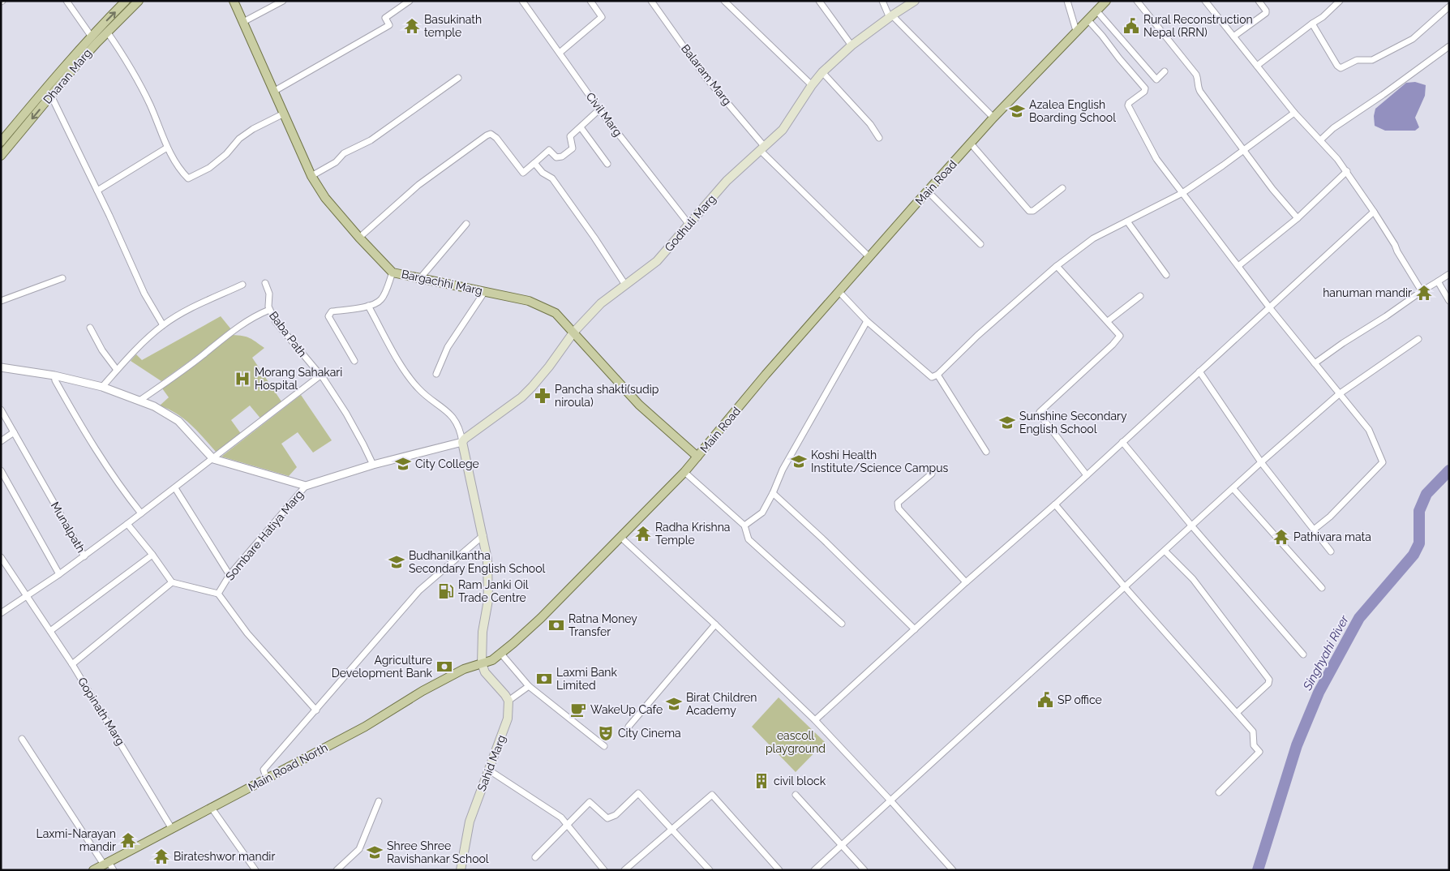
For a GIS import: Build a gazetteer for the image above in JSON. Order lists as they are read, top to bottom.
{
  "streets": {
    "main road": [
      "Dharan Marg",
      "Main Road",
      "Godhuli Marg",
      "Bargachhi Marg",
      "Sahid Marg",
      "Main Road North"
    ],
    "street": [
      "Balaram Marg",
      "Civil Marg",
      "Baba Path",
      "Munalpath",
      "Sombare Hatiya Marg",
      "Gopinath Marg"
    ]
  },
  "crossings": [
    ["Balaram Marg", "Main Road"],
    ["Balaram Marg", "Godhuli Marg"],
    ["Civil Marg", "Godhuli Marg"],
    ["Main Road", "Bargachhi Marg"],
    ["Main Road", "Main Road North"],
    ["Godhuli Marg", "Bargachhi Marg"],
    ["Godhuli Marg", "Sombare Hatiya Marg"],
    ["Baba Path", "Munalpath"],
    ["Baba Path", "Sombare Hatiya Marg"],
    ["Gopinath Marg", "Main Road North"]
  ],
  "water": ["Singhyahi River"],
  "parks": ["eascoll playground"],
  "places": {
    "temple": [
      "Basukinath temple",
      "hanuman mandir",
      "Radha Krishna Temple",
      "Pathivara mata",
      "Laxmi-Narayan mandir",
      "Birateshwor mandir"
    ],
    "public building": ["Rural Reconstruction Nepal (RRN)", "SP office"],
    "school or university": [
      "Azalea English Boarding School",
      "Sunshine Secondary English School",
      "Koshi Health Institute/Science Campus",
      "City College",
      "Budhanilkantha Secondary English School",
      "Birat Children Academy",
      "Shree Shree Ravishankar School"
    ],
    "hospital": ["Morang Sahakari Hospital"],
    "pharmacy": ["Pancha shakti(sudip niroula)"],
    "fuel station": ["Ram Janki Oil Trade Centre"],
    "bank": ["Ratna Money Transfer", "Agriculture Development Bank", "Laxmi Bank Limited"],
    "cafe": ["WakeUp Cafe"],
    "theatre": ["City Cinema"],
    "building": ["civil block"]
  }
}
